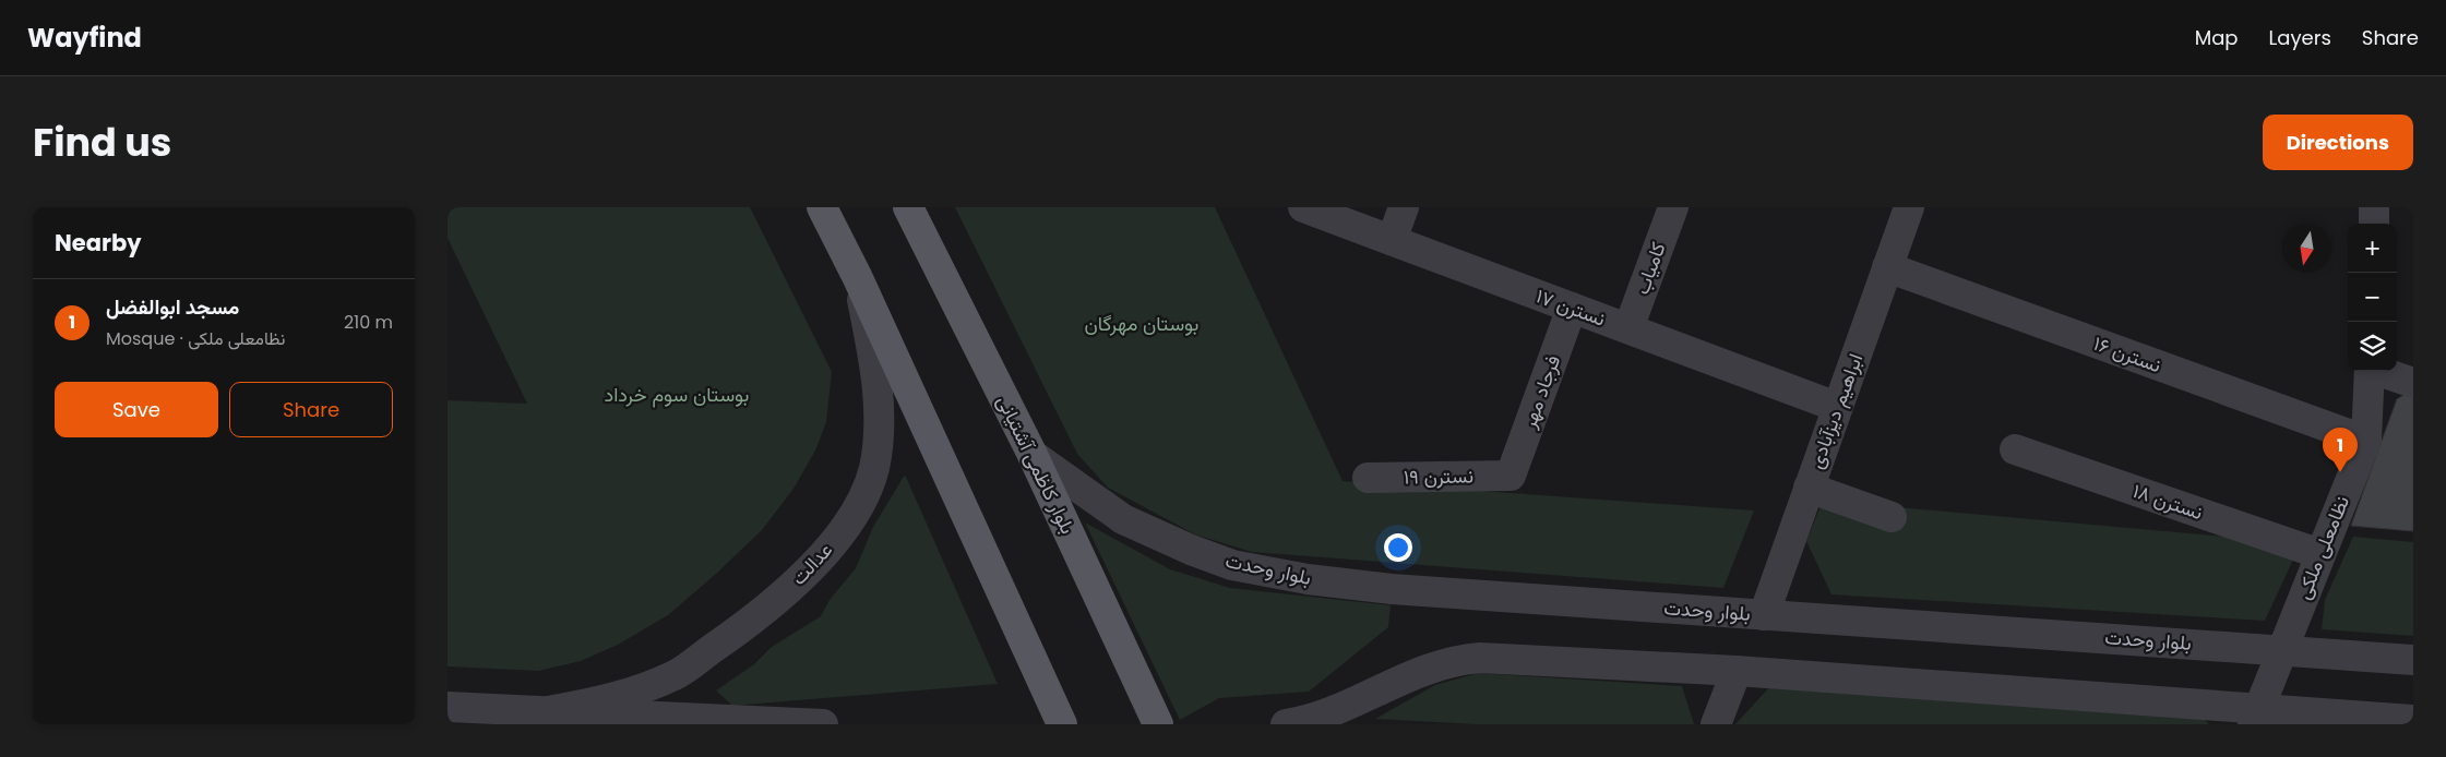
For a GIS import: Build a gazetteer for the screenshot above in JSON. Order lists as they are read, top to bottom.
{
  "streets": {
    "main road": ["بلوار کاظمی آشتیانی"],
    "street": [
      "کامیاب",
      "نسترن ۱۷",
      "نسترن ۱۶",
      "فرجاد مهر",
      "ابراهیم دیزآبادی",
      "نسترن ۱۹",
      "نسترن ۱۸",
      "نظامعلی ملکی",
      "عدالت",
      "بلوار وحدت"
    ]
  },
  "crossings": [
    ["کامیاب", "نسترن ۱۷"],
    ["نسترن ۱۷", "فرجاد مهر"],
    ["نسترن ۱۷", "ابراهیم دیزآبادی"],
    ["نسترن ۱۶", "ابراهیم دیزآبادی"],
    ["نسترن ۱۶", "نظامعلی ملکی"],
    ["فرجاد مهر", "نسترن ۱۹"],
    ["ابراهیم دیزآبادی", "بلوار وحدت"],
    ["بلوار کاظمی آشتیانی", "بلوار وحدت"],
    ["نسترن ۱۸", "نظامعلی ملکی"],
    ["نظامعلی ملکی", "بلوار وحدت"]
  ],
  "parks": ["بوستان مهرگان", "بوستان سوم خرداد"],
  "north": "bottom",
  "page": {
    "header": "Wayfind",
    "nav": ["Map", "Layers", "Share"],
    "title": "Find us",
    "buttons": [
      "Directions",
      ["Save", "Share"]
    ],
    "heading": "Nearby",
    "map_buttons": ["+", "−"],
    "list": [
      {
        "mark": "1",
        "name": "مسجد ابوالفضل",
        "note": "Mosque · نظامعلی ملکی",
        "value": "210 m"
      }
    ],
    "pins": "1"
  }
}
